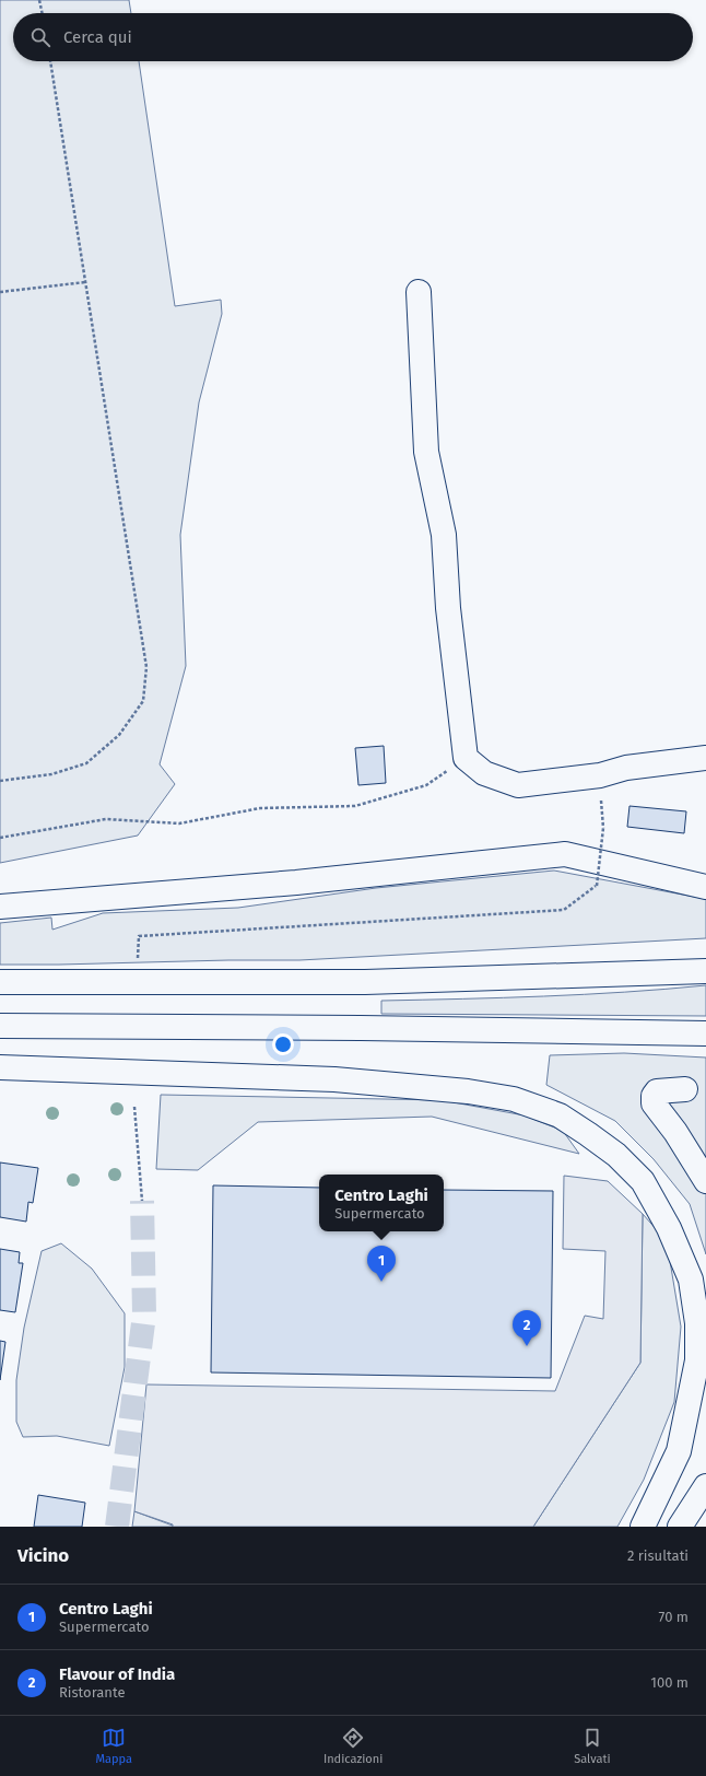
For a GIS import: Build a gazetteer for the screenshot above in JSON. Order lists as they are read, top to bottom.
{
  "page": {
    "search": "Cerca qui",
    "popup": ["Centro Laghi", "Supermercato"],
    "pins": ["1", "2"],
    "heading": ["Vicino", "2 risultati"],
    "list": [
      {
        "mark": "1",
        "name": "Centro Laghi",
        "note": "Supermercato",
        "value": "70 m"
      },
      {
        "mark": "2",
        "name": "Flavour of India",
        "note": "Ristorante",
        "value": "100 m"
      }
    ],
    "nav": ["Mappa", "Indicazioni", "Salvati"]
  }
}
